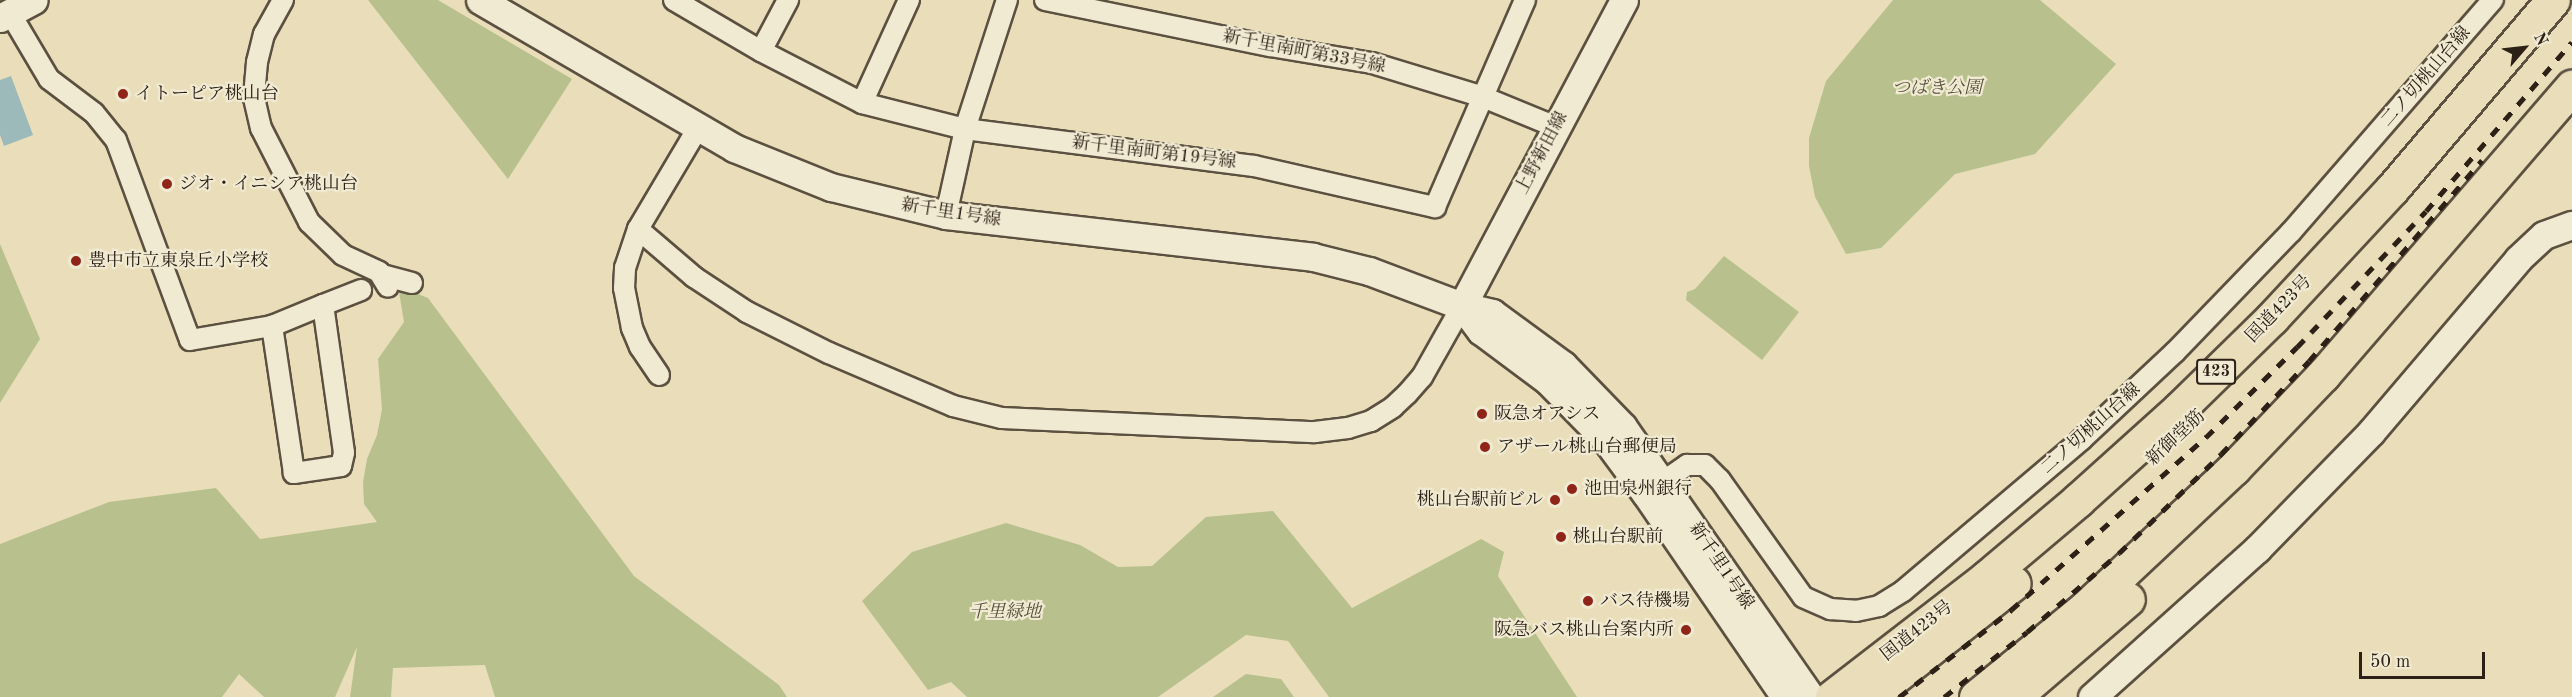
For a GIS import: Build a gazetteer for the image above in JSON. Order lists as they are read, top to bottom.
{
  "streets": {
    "highway": ["国道423号", "423", "新御堂筋"],
    "street": [
      "新千里南町第33号線",
      "二ノ切桃山台線",
      "新千里南町第19号線",
      "上野新田線",
      "新千里1号線"
    ]
  },
  "crossings": [
    ["新千里南町第33号線", "新千里南町第19号線"],
    ["新千里南町第33号線", "上野新田線"],
    ["二ノ切桃山台線", "新千里1号線"],
    ["上野新田線", "新千里1号線"]
  ],
  "parks": ["つばき公園", "千里緑地"],
  "places": [
    "イトーピア桃山台",
    "ジオ・イニシア桃山台",
    "豊中市立東泉丘小学校",
    "阪急オアシス",
    "アザール桃山台郵便局",
    "池田泉州銀行",
    "桃山台駅前ビル",
    "桃山台駅前",
    "バス待機場",
    "阪急バス桃山台案内所"
  ],
  "scale_bar": "50 m",
  "north": "top right"
}
